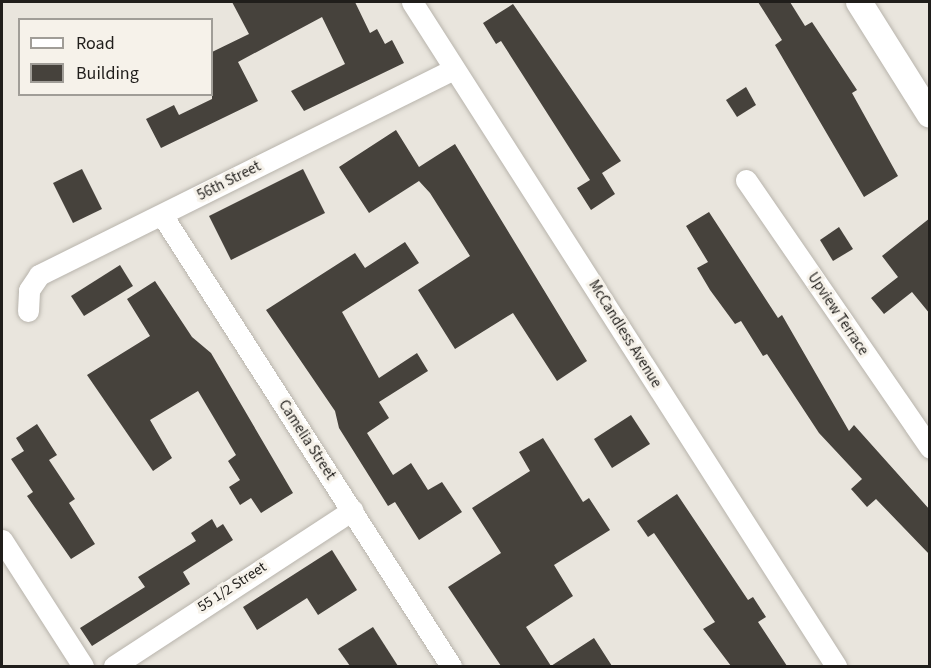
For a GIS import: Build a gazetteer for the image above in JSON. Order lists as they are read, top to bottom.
{
  "streets": {
    "street": [
      "56th Street",
      "Upview Terrace",
      "McCandless Avenue",
      "Camelia Street",
      "55 1/2 Street"
    ]
  },
  "crossings": [
    ["56th Street", "McCandless Avenue"],
    ["56th Street", "Camelia Street"],
    ["Camelia Street", "55 1/2 Street"]
  ],
  "legend": ["Road", "Building"]
}
